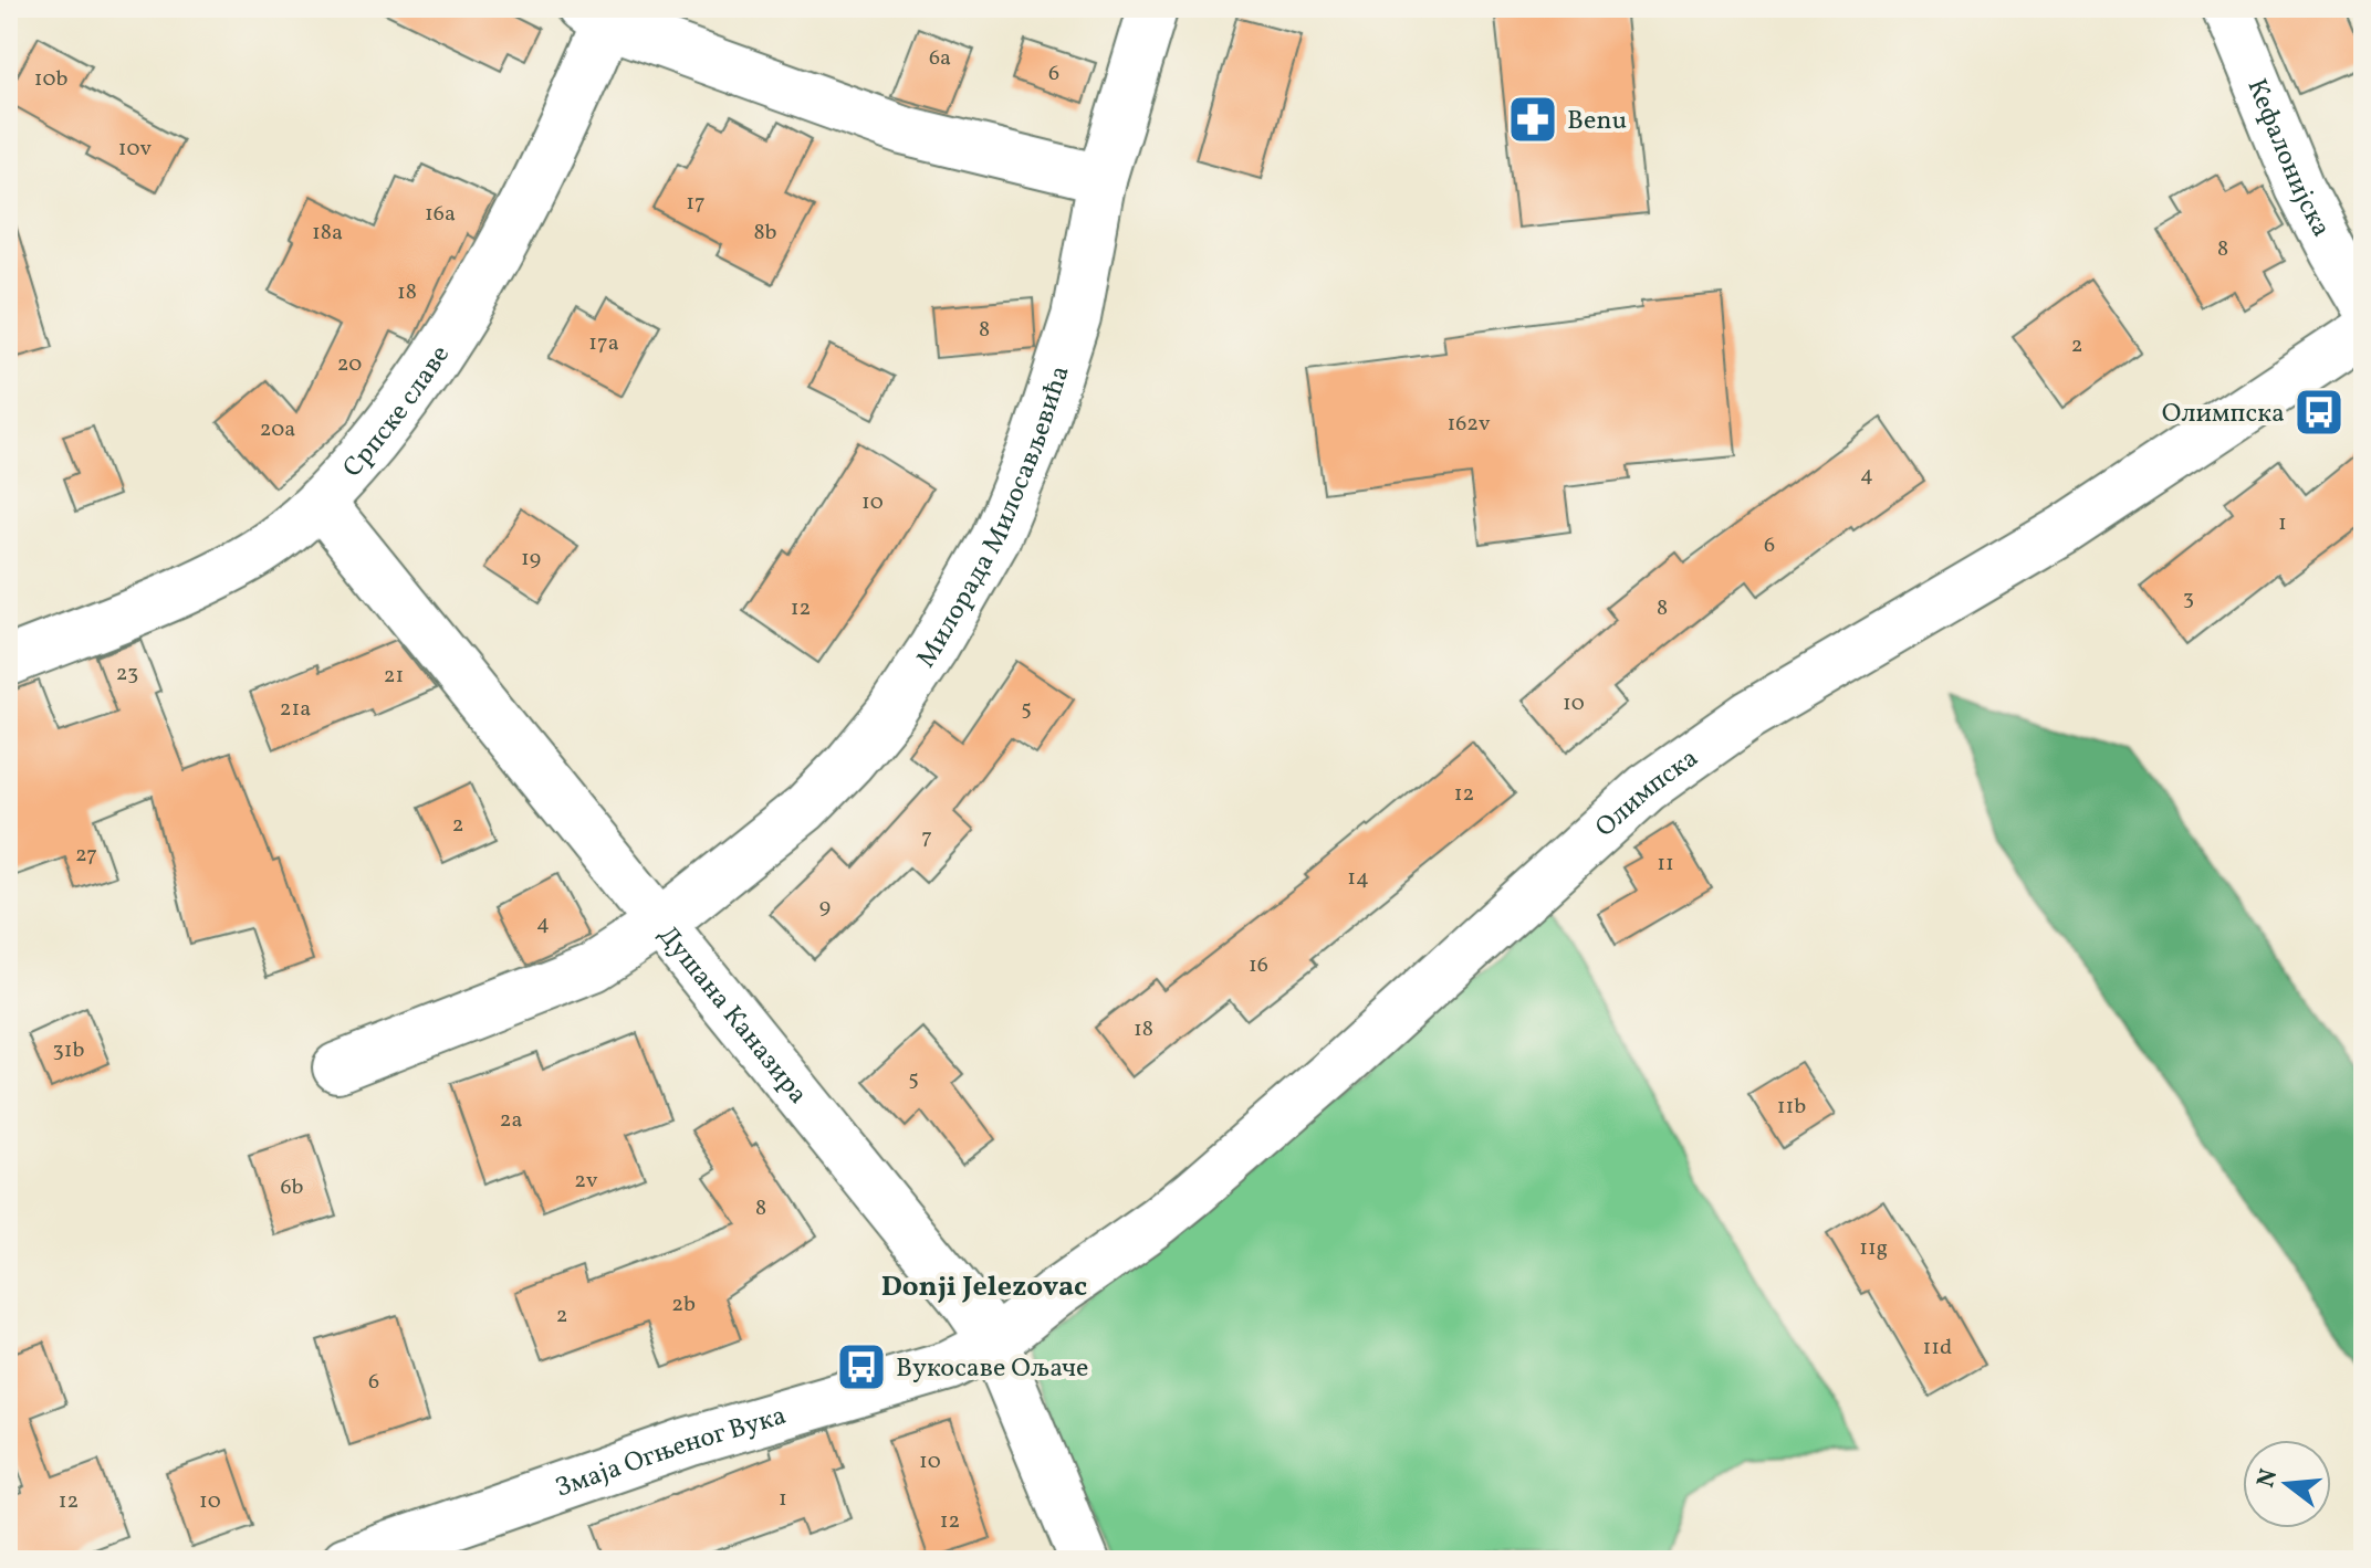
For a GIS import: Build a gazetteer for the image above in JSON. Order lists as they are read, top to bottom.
{
  "streets": {
    "street": [
      "Кефалонијска",
      "Српске славе",
      "Милорада Милосављевића",
      "Олимпска",
      "Душана Каназира",
      "Змаја Огњеног Вука"
    ]
  },
  "crossings": [
    ["Српске славе", "Душана Каназира"],
    ["Милорада Милосављевића", "Душана Каназира"],
    ["Олимпска", "Душана Каназира"],
    ["Олимпска", "Змаја Огњеног Вука"],
    ["Душана Каназира", "Змаја Огњеног Вука"]
  ],
  "districts": ["Donji Jelezovac"],
  "places": {
    "pharmacy": ["Benu"],
    "bus stop": ["Олимпска", "Вукосаве Ољаче"]
  },
  "house_numbers": [
    "6a",
    "6",
    "10b",
    "10v",
    "17",
    "16a",
    "18a",
    "8b",
    "8",
    "18",
    "8",
    "17a",
    "2",
    "20",
    "162v",
    "20a",
    "4",
    "10",
    "1",
    "6",
    "19",
    "3",
    "12",
    "8",
    "23",
    "21",
    "10",
    "21a",
    "5",
    "12",
    "2",
    "7",
    "27",
    "11",
    "14",
    "9",
    "4",
    "16",
    "18",
    "31b",
    "5",
    "11b",
    "2a",
    "2v",
    "6b",
    "8",
    "11g",
    "2b",
    "2",
    "11d",
    "6",
    "10",
    "1",
    "12",
    "10",
    "12"
  ],
  "north": "left"
}
